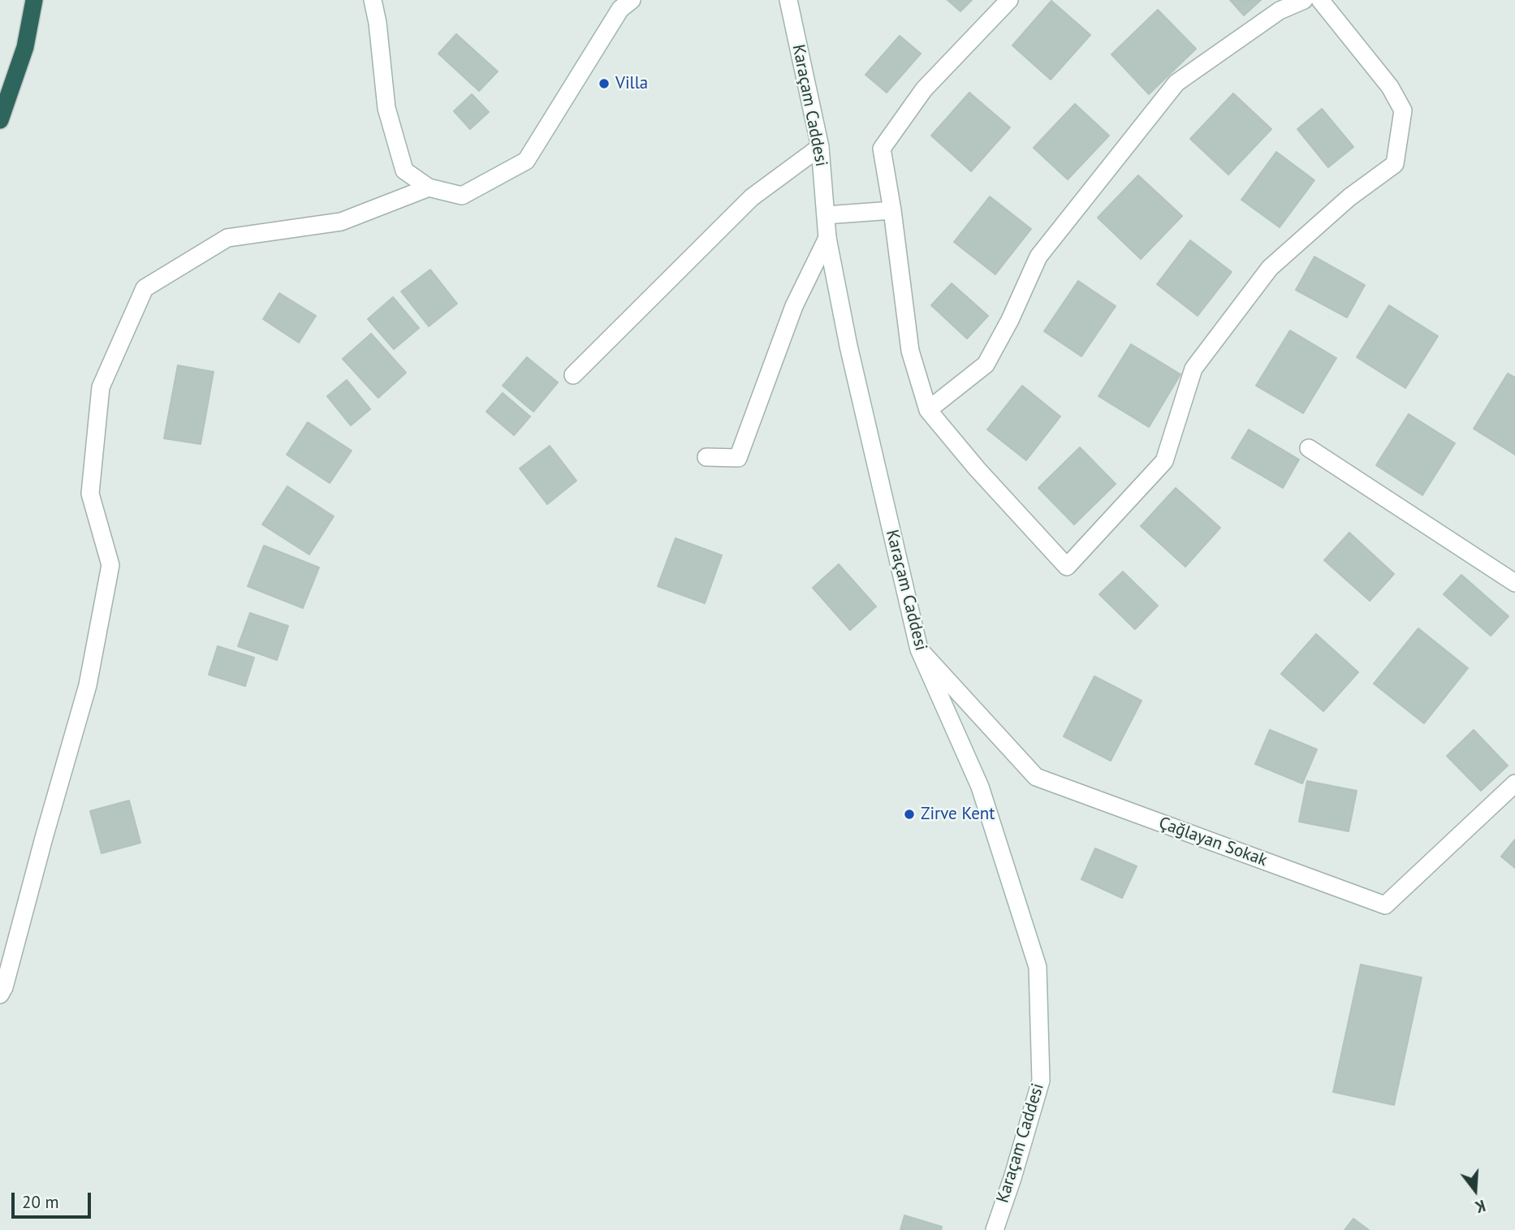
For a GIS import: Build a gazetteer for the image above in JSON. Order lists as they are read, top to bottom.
{
  "streets": {
    "street": ["Karaçam Caddesi", "Çağlayan Sokak"]
  },
  "crossings": [
    ["Karaçam Caddesi", "Çağlayan Sokak"]
  ],
  "places": ["Villa", "Zirve Kent"],
  "scale_bar": "20 m",
  "north": "bottom"
}
